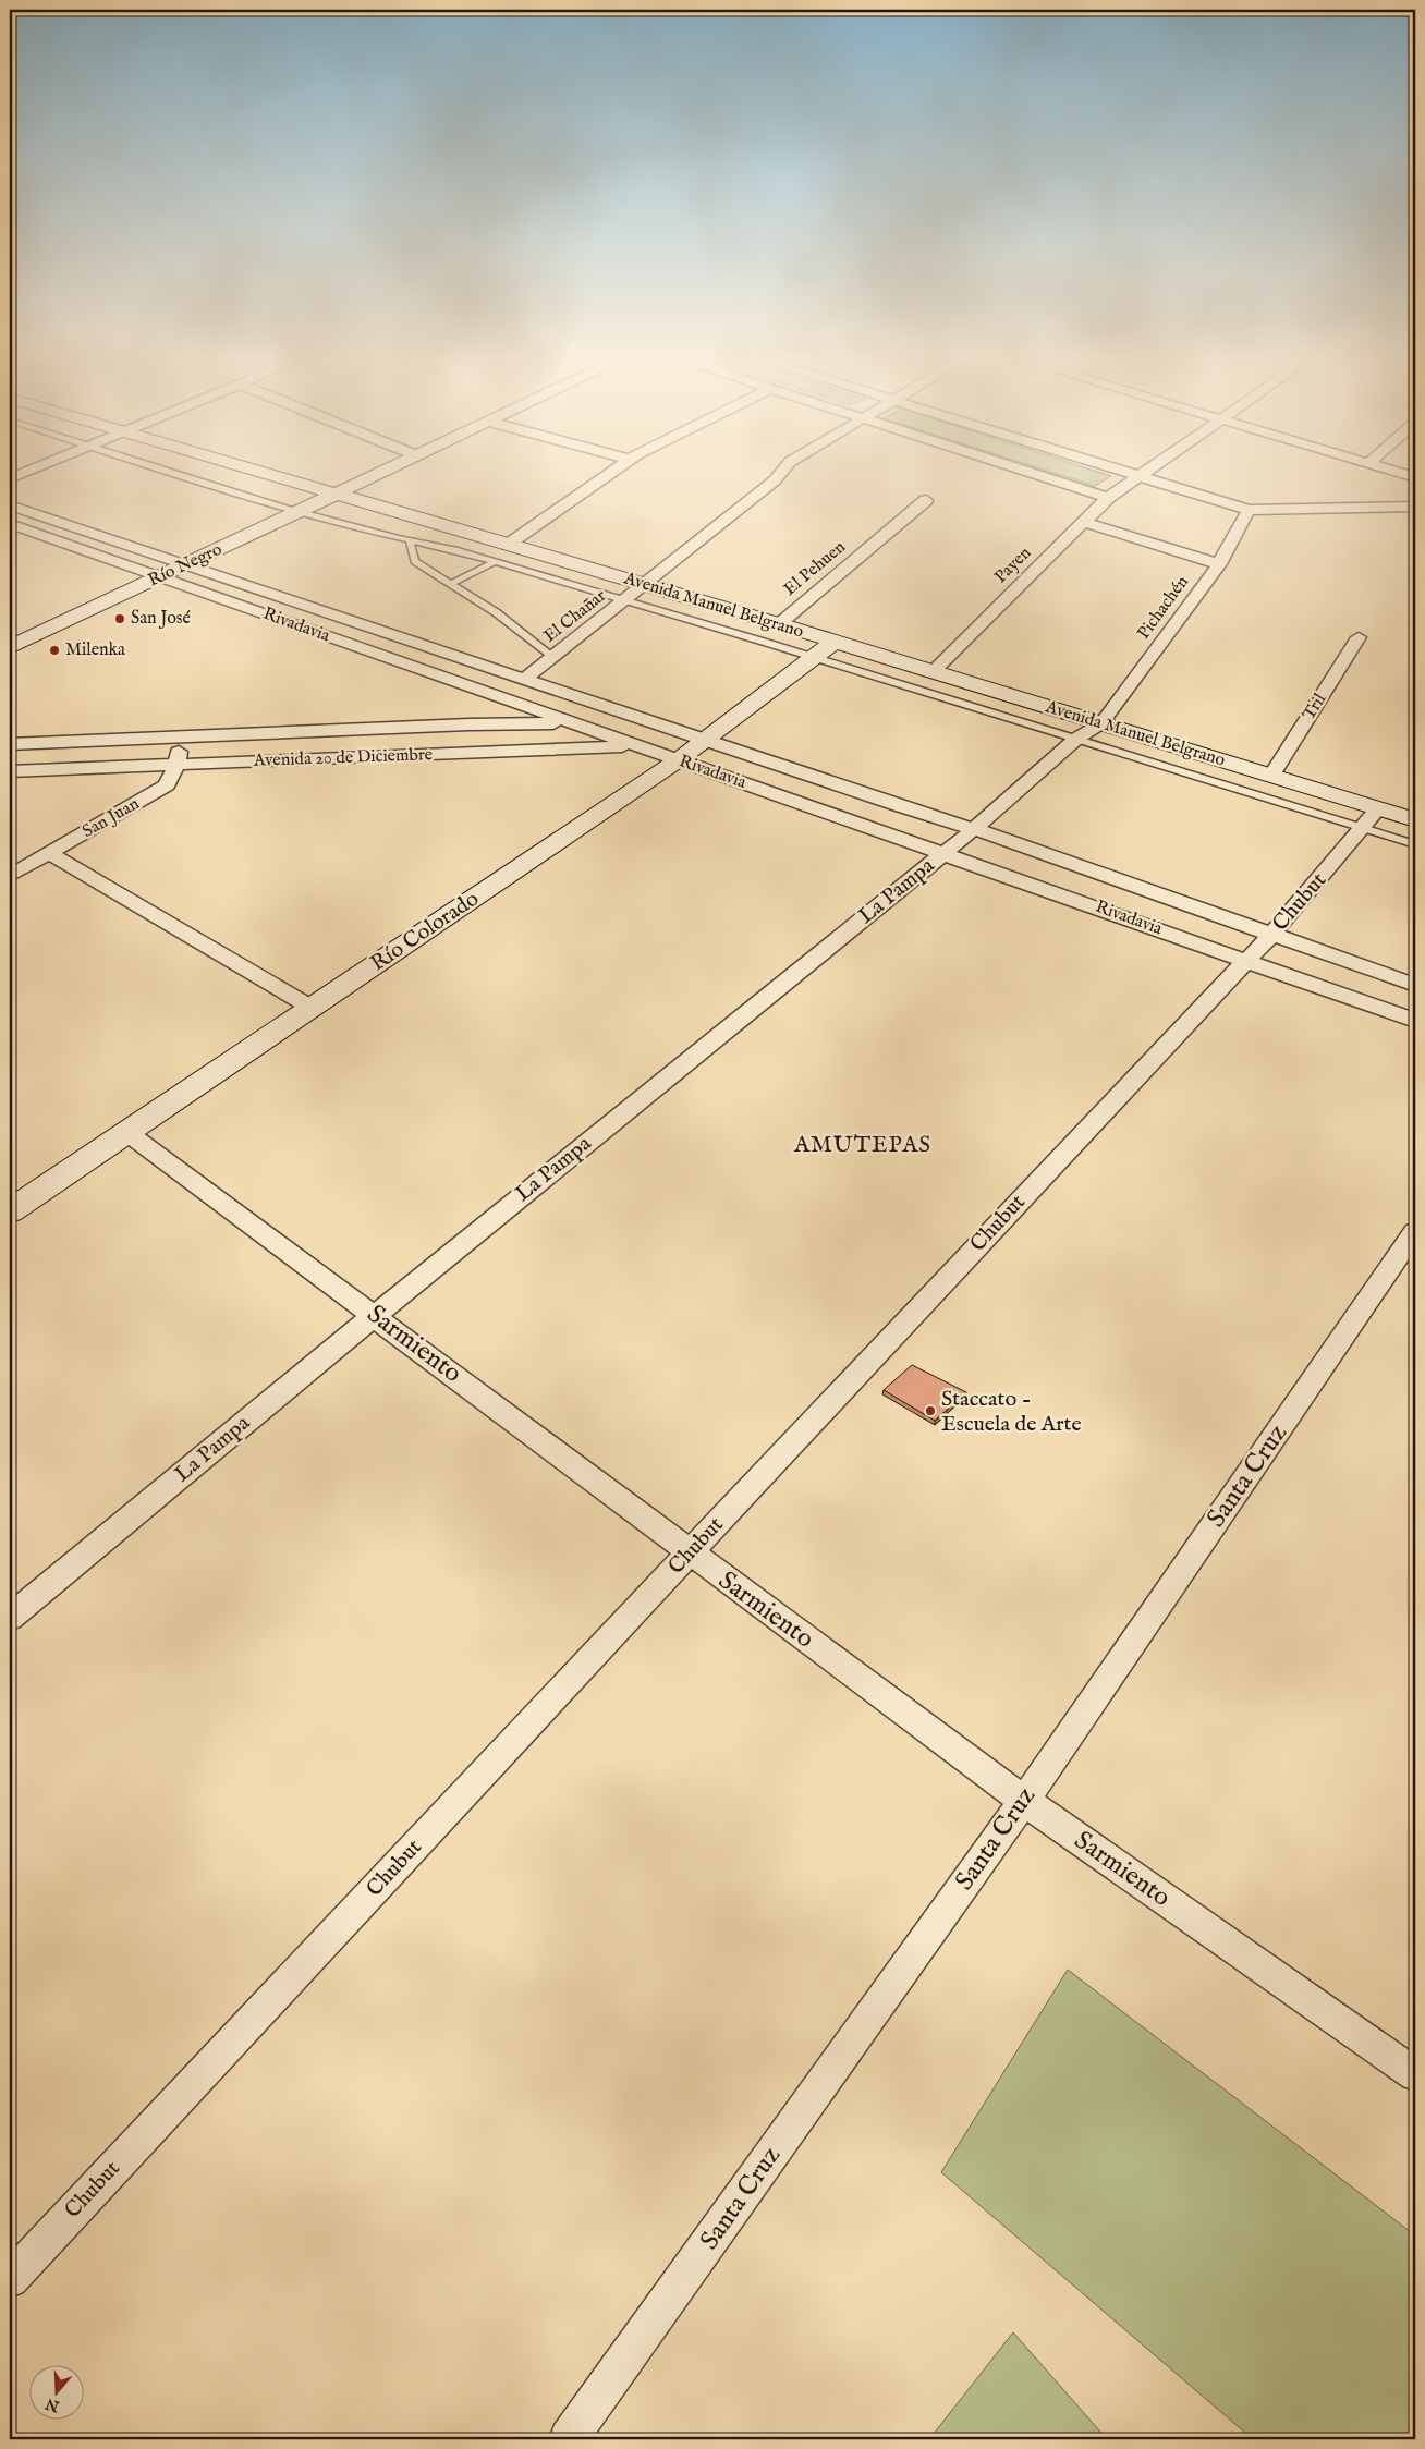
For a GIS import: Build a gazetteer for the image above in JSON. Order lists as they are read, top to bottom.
{
  "streets": {
    "street": [
      "Río Negro",
      "Payen",
      "El Pehuen",
      "Avenida Manuel Belgrano",
      "Pichachén",
      "El Chañar",
      "Rivadavia",
      "Tril",
      "Avenida 20 de Diciembre",
      "San Juan",
      "La Pampa",
      "Chubut",
      "Río Colorado",
      "Sarmiento",
      "Santa Cruz"
    ]
  },
  "crossings": [
    ["Río Negro", "Avenida Manuel Belgrano"],
    ["Río Negro", "Rivadavia"],
    ["Payen", "Avenida Manuel Belgrano"],
    ["El Pehuen", "Avenida Manuel Belgrano"],
    ["Avenida Manuel Belgrano", "Pichachén"],
    ["Avenida Manuel Belgrano", "El Chañar"],
    ["Avenida Manuel Belgrano", "Tril"],
    ["Avenida Manuel Belgrano", "La Pampa"],
    ["Avenida Manuel Belgrano", "Chubut"],
    ["Avenida Manuel Belgrano", "Río Colorado"],
    ["Pichachén", "La Pampa"],
    ["El Chañar", "Rivadavia"],
    ["Rivadavia", "Avenida 20 de Diciembre"],
    ["Rivadavia", "La Pampa"],
    ["Rivadavia", "Chubut"],
    ["Rivadavia", "Río Colorado"],
    ["Avenida 20 de Diciembre", "San Juan"],
    ["La Pampa", "Sarmiento"],
    ["Chubut", "Sarmiento"],
    ["Río Colorado", "Sarmiento"],
    ["Sarmiento", "Santa Cruz"]
  ],
  "districts": ["AMUTEPAS"],
  "places": ["San José", "Milenka", "Staccato - Escuela de Arte"],
  "north": "bottom"
}
